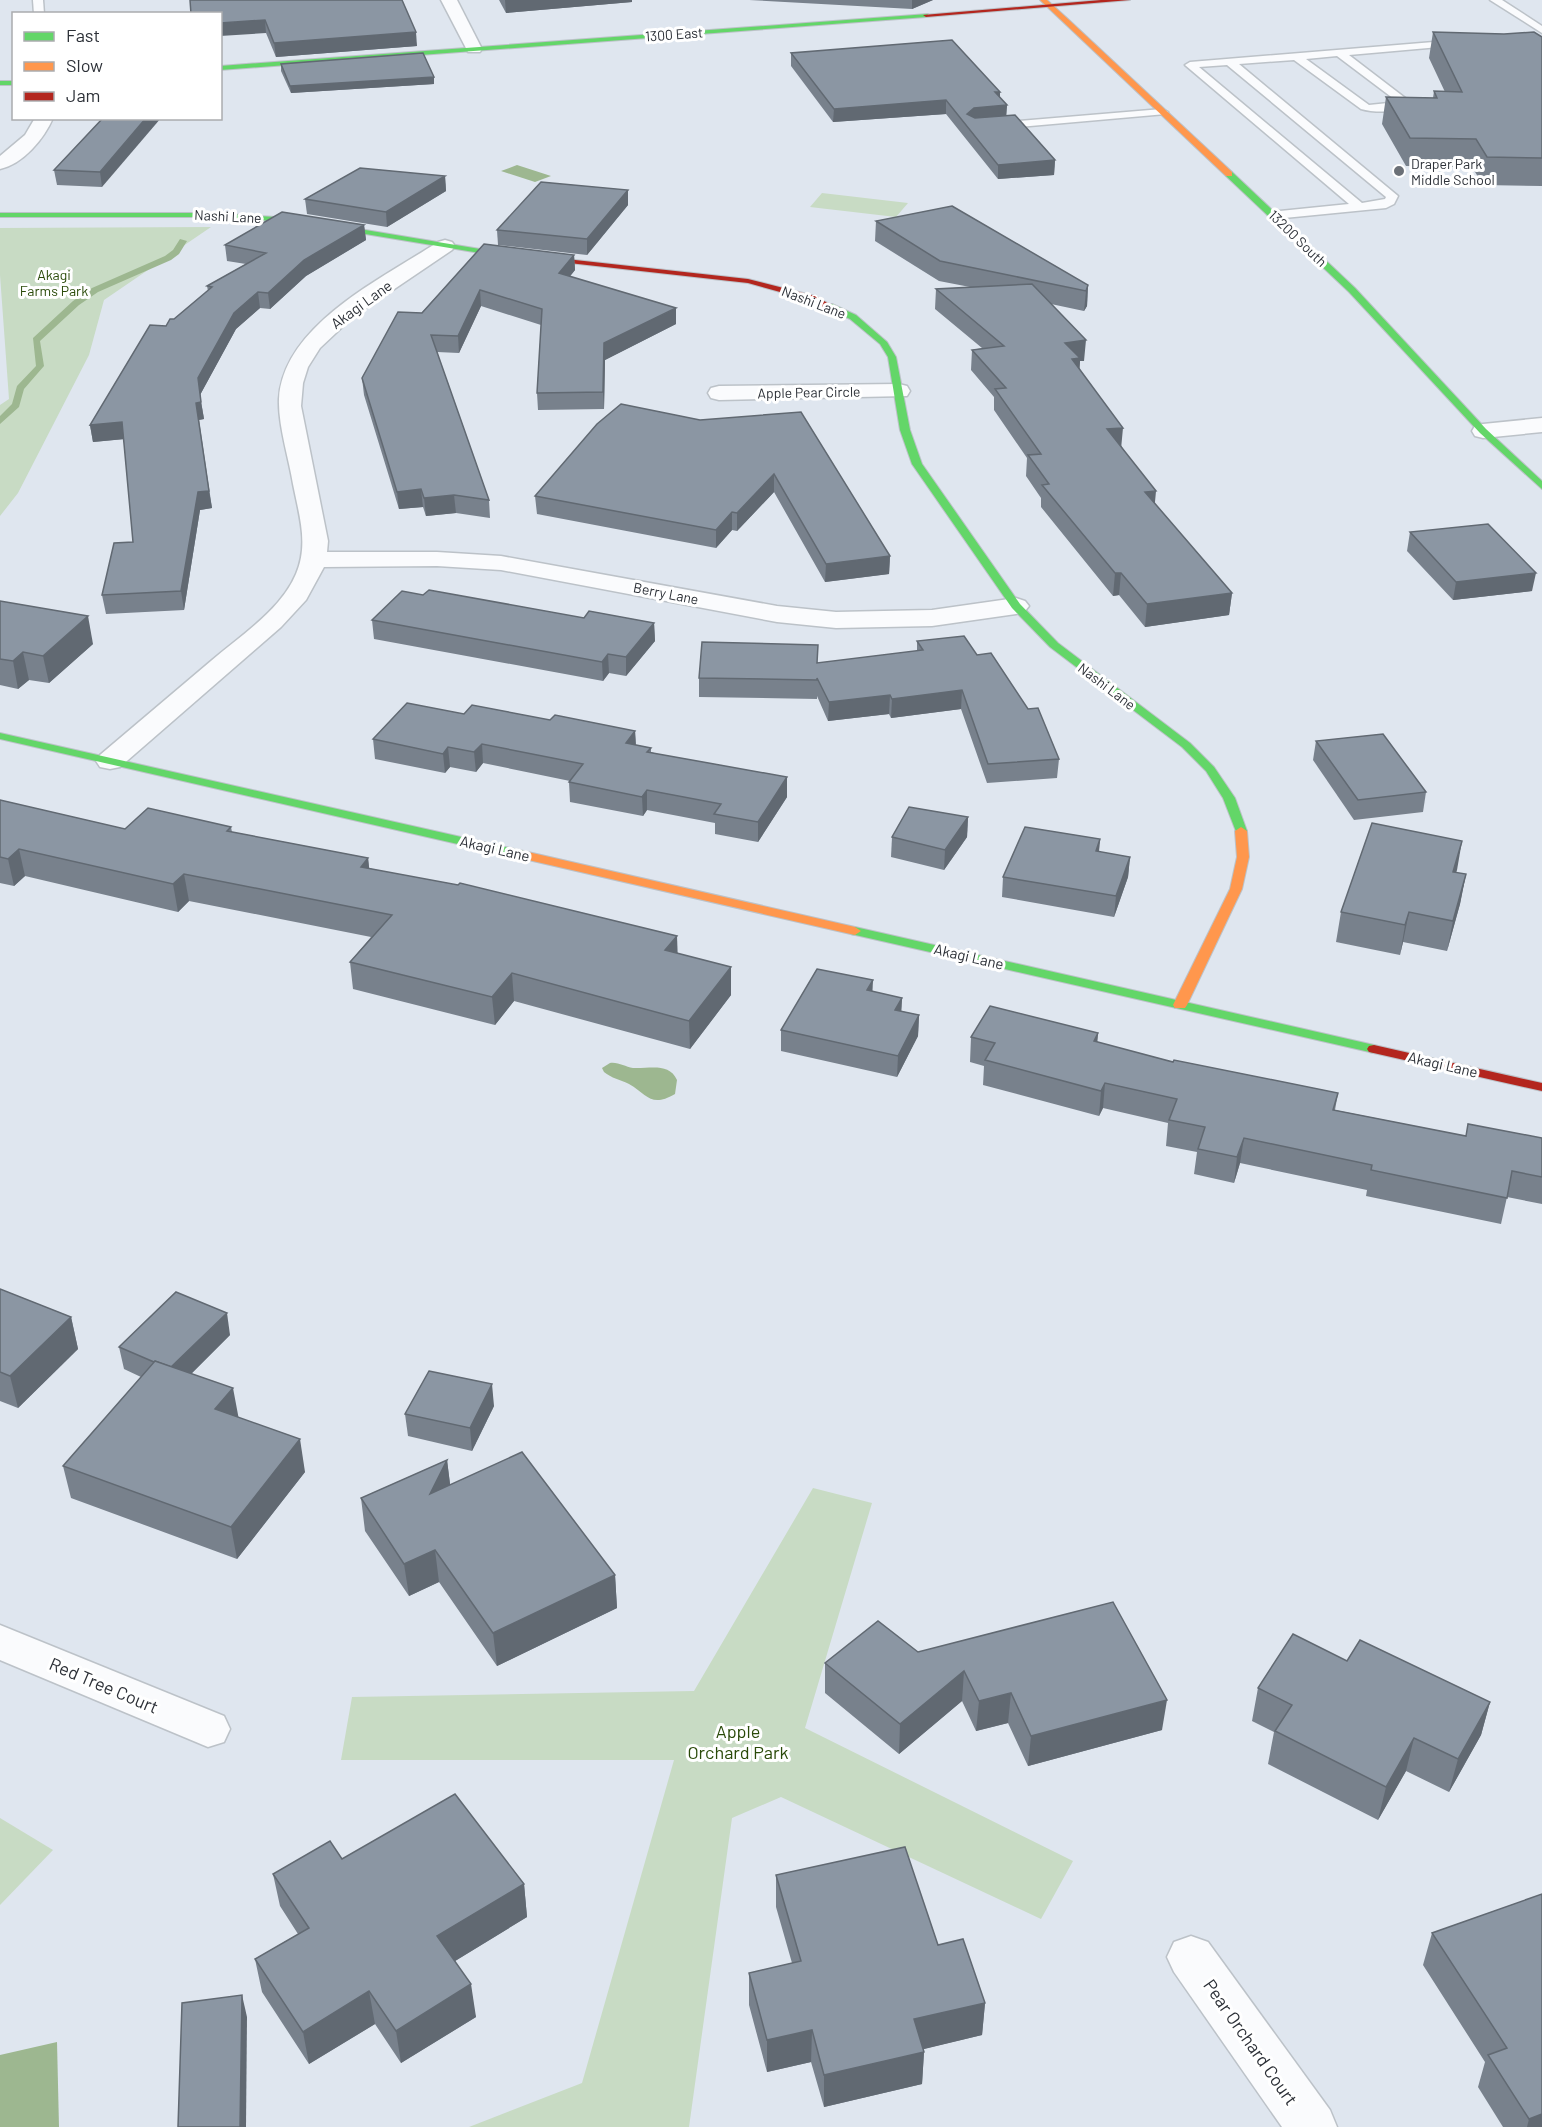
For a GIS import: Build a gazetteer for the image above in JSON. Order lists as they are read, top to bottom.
{
  "streets": {
    "street": [
      "1300 East",
      "Nashi Lane",
      "13200 South",
      "Akagi Lane",
      "Apple Pear Circle",
      "Berry Lane",
      "Red Tree Court",
      "Pear Orchard Court"
    ]
  },
  "crossings": [
    ["1300 East", "13200 South"],
    ["Nashi Lane", "Akagi Lane"],
    ["Nashi Lane", "Apple Pear Circle"],
    ["Nashi Lane", "Berry Lane"],
    ["Akagi Lane", "Berry Lane"]
  ],
  "parks": ["Akagi Farms Park", "Apple Orchard Park"],
  "places": ["Draper Park Middle School"],
  "legend": ["Fast", "Slow", "Jam"]
}
